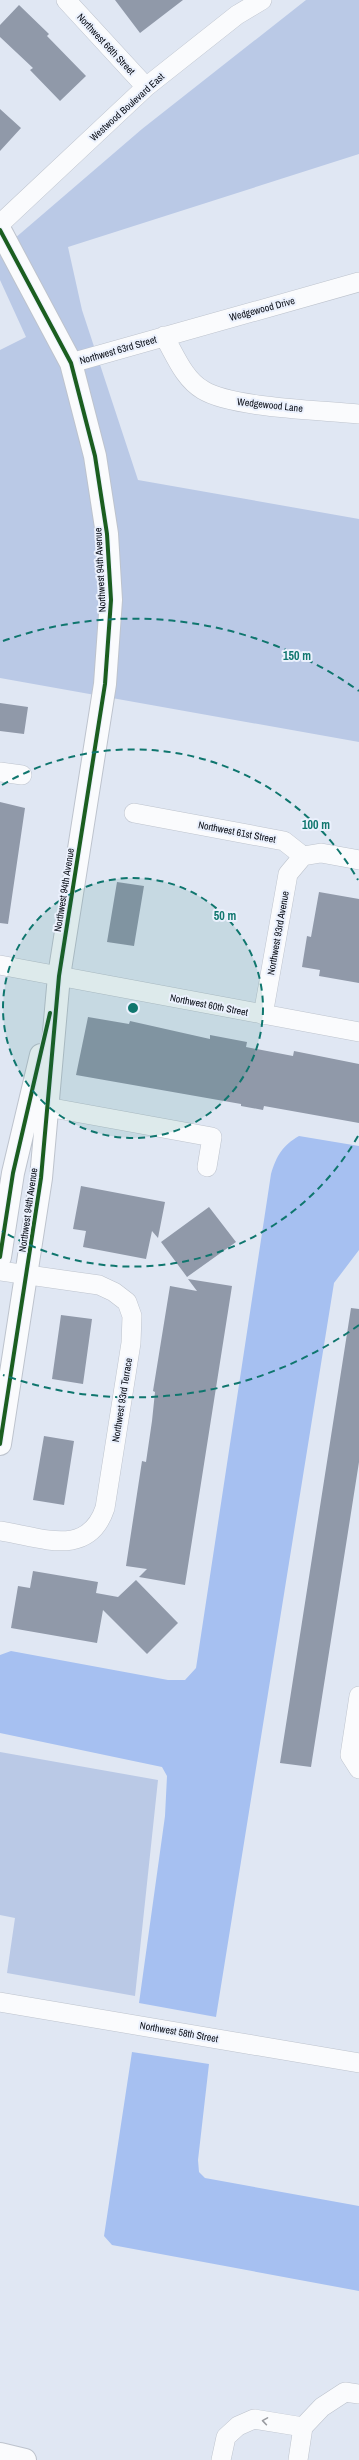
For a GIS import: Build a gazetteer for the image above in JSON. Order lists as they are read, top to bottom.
{
  "streets": {
    "street": [
      "Northwest 66th Street",
      "Westwood Boulevard East",
      "Wedgewood Drive",
      "Northwest 63rd Street",
      "Wedgewood Lane",
      "Northwest 94th Avenue",
      "Northwest 61st Street",
      "Northwest 93rd Avenue",
      "Northwest 60th Street",
      "Northwest 93rd Terrace",
      "Northwest 58th Street"
    ]
  },
  "crossings": [
    ["Northwest 66th Street", "Westwood Boulevard East"],
    ["Wedgewood Drive", "Northwest 63rd Street"],
    ["Wedgewood Drive", "Wedgewood Lane"],
    ["Northwest 63rd Street", "Wedgewood Lane"],
    ["Northwest 63rd Street", "Northwest 94th Avenue"],
    ["Northwest 94th Avenue", "Northwest 60th Street"],
    ["Northwest 94th Avenue", "Northwest 93rd Terrace"],
    ["Northwest 61st Street", "Northwest 93rd Avenue"],
    ["Northwest 93rd Avenue", "Northwest 60th Street"]
  ],
  "rings": ["150 m", "100 m", "50 m"]
}
